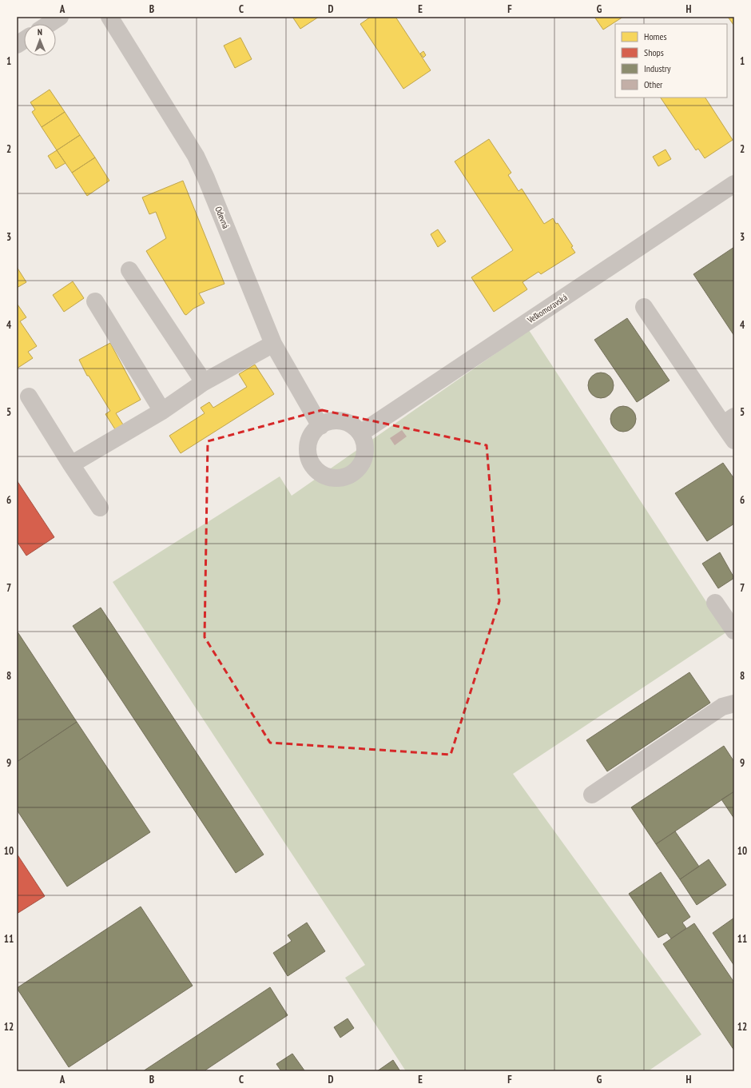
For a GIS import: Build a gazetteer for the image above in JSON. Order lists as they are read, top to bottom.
{
  "streets": {
    "street": ["Odevná", "Veľkomoravská"]
  },
  "crossings": [
    ["Odevná", "Veľkomoravská"]
  ],
  "legend": [
    "Homes",
    "Shops",
    "Industry",
    "Other"
  ],
  "north": "top",
  "grid": {
    "columns": [
      "A",
      "B",
      "C",
      "D",
      "E",
      "F",
      "G",
      "H"
    ],
    "rows": [
      "1",
      "2",
      "3",
      "4",
      "5",
      "6",
      "7",
      "8",
      "9",
      "10",
      "11",
      "12"
    ]
  }
}
